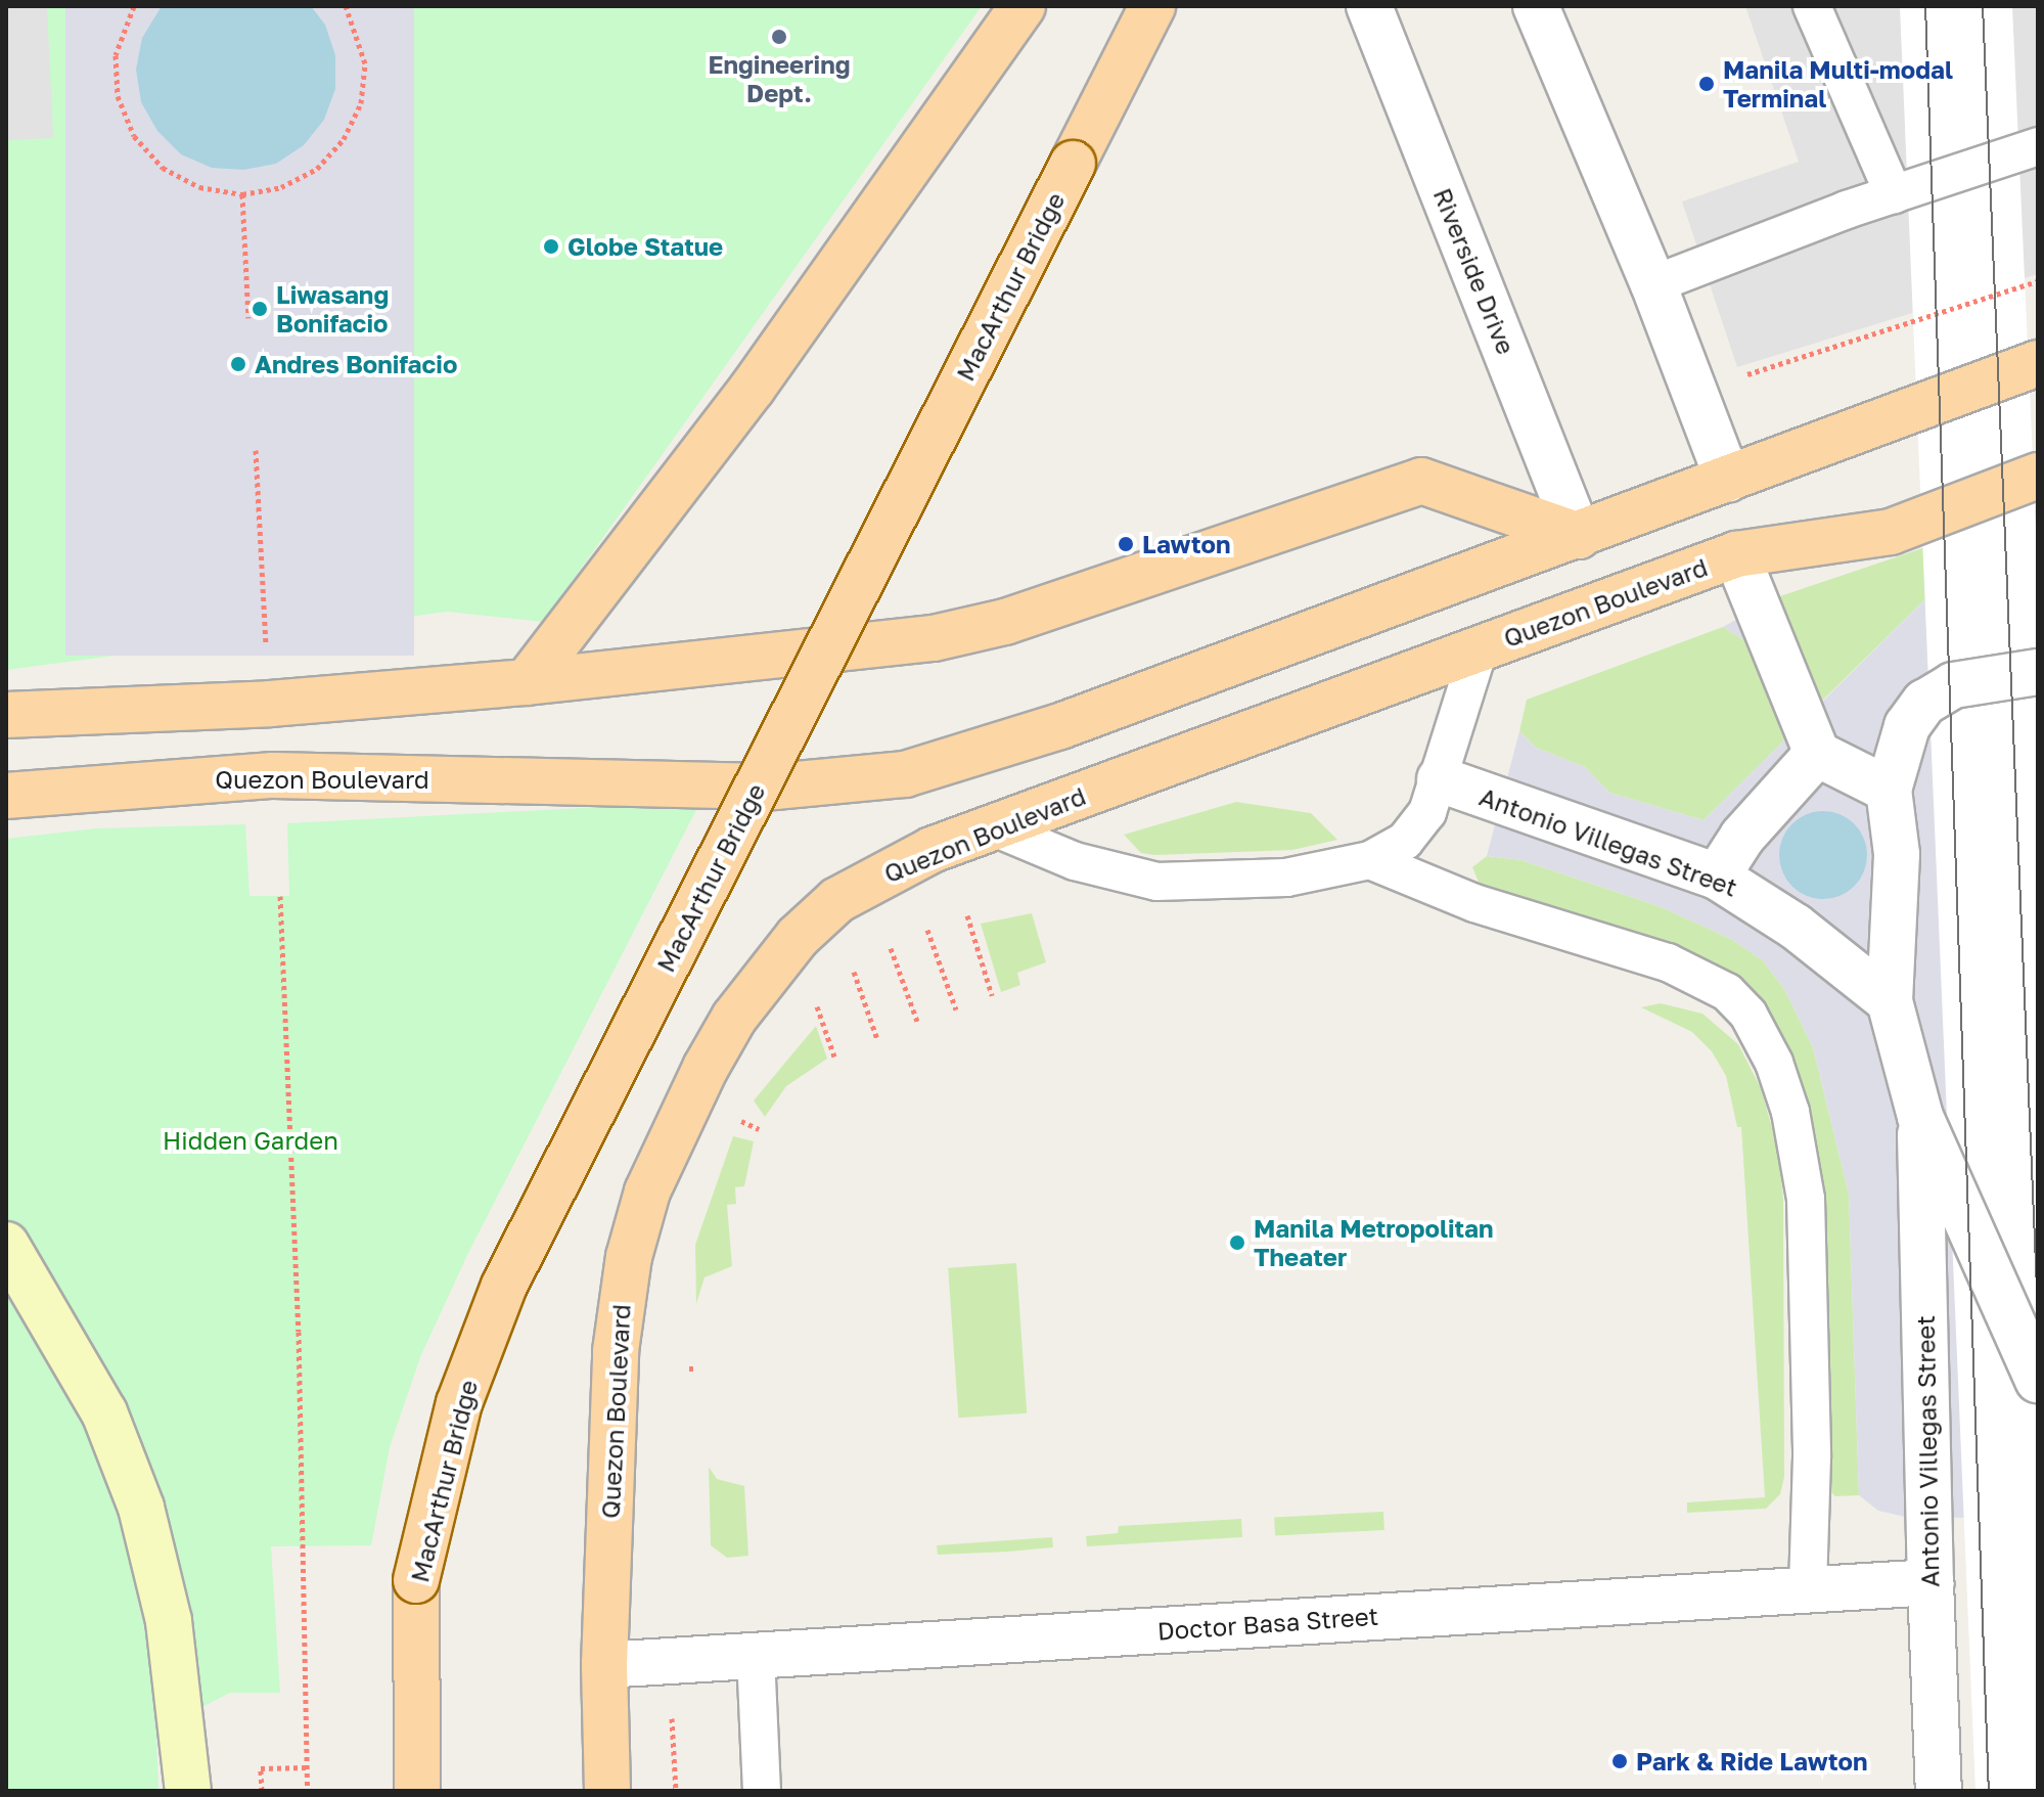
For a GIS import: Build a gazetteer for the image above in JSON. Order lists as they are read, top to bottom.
{
  "streets": {
    "main road": ["MacArthur Bridge", "Quezon Boulevard"],
    "street": ["Riverside Drive", "Antonio Villegas Street", "Doctor Basa Street"]
  },
  "crossings": [
    ["Riverside Drive", "Quezon Boulevard"],
    ["Quezon Boulevard", "Doctor Basa Street"],
    ["Antonio Villegas Street", "Doctor Basa Street"]
  ],
  "parks": ["Hidden Garden"],
  "places": [
    "Engineering Dept.",
    "Manila Multi-modal Terminal",
    "Globe Statue",
    "Liwasang Bonifacio",
    "Andres Bonifacio",
    "Lawton",
    "Manila Metropolitan Theater",
    "Park & Ride Lawton"
  ]
}
